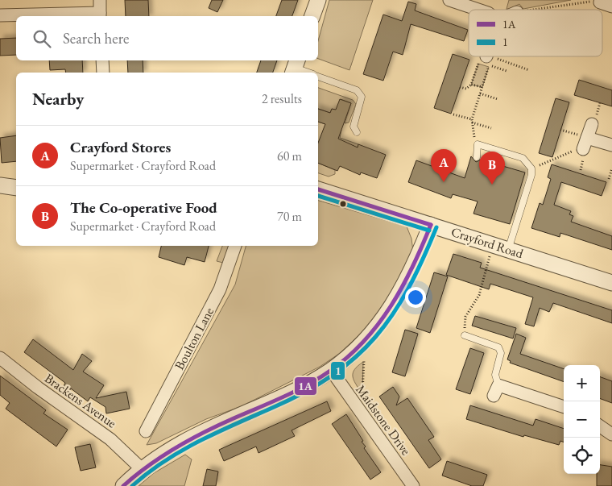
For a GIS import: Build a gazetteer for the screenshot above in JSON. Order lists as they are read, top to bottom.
{
  "streets": {
    "street": [
      "Crayford Road",
      "Boulton Lane",
      "Brackens Avenue",
      "Maidstone Drive"
    ]
  },
  "lines": ["transit line 1A", "transit line 1"],
  "legend": ["1A", "1"],
  "page": {
    "search": "Search here",
    "heading": ["Nearby", "2 results"],
    "list": [
      {
        "mark": "A",
        "name": "Crayford Stores",
        "note": "Supermarket · Crayford Road",
        "value": "60 m"
      },
      {
        "mark": "B",
        "name": "The Co-operative Food",
        "note": "Supermarket · Crayford Road",
        "value": "70 m"
      }
    ],
    "pins": ["A", "B"],
    "map_buttons": ["+", "−"]
  }
}
